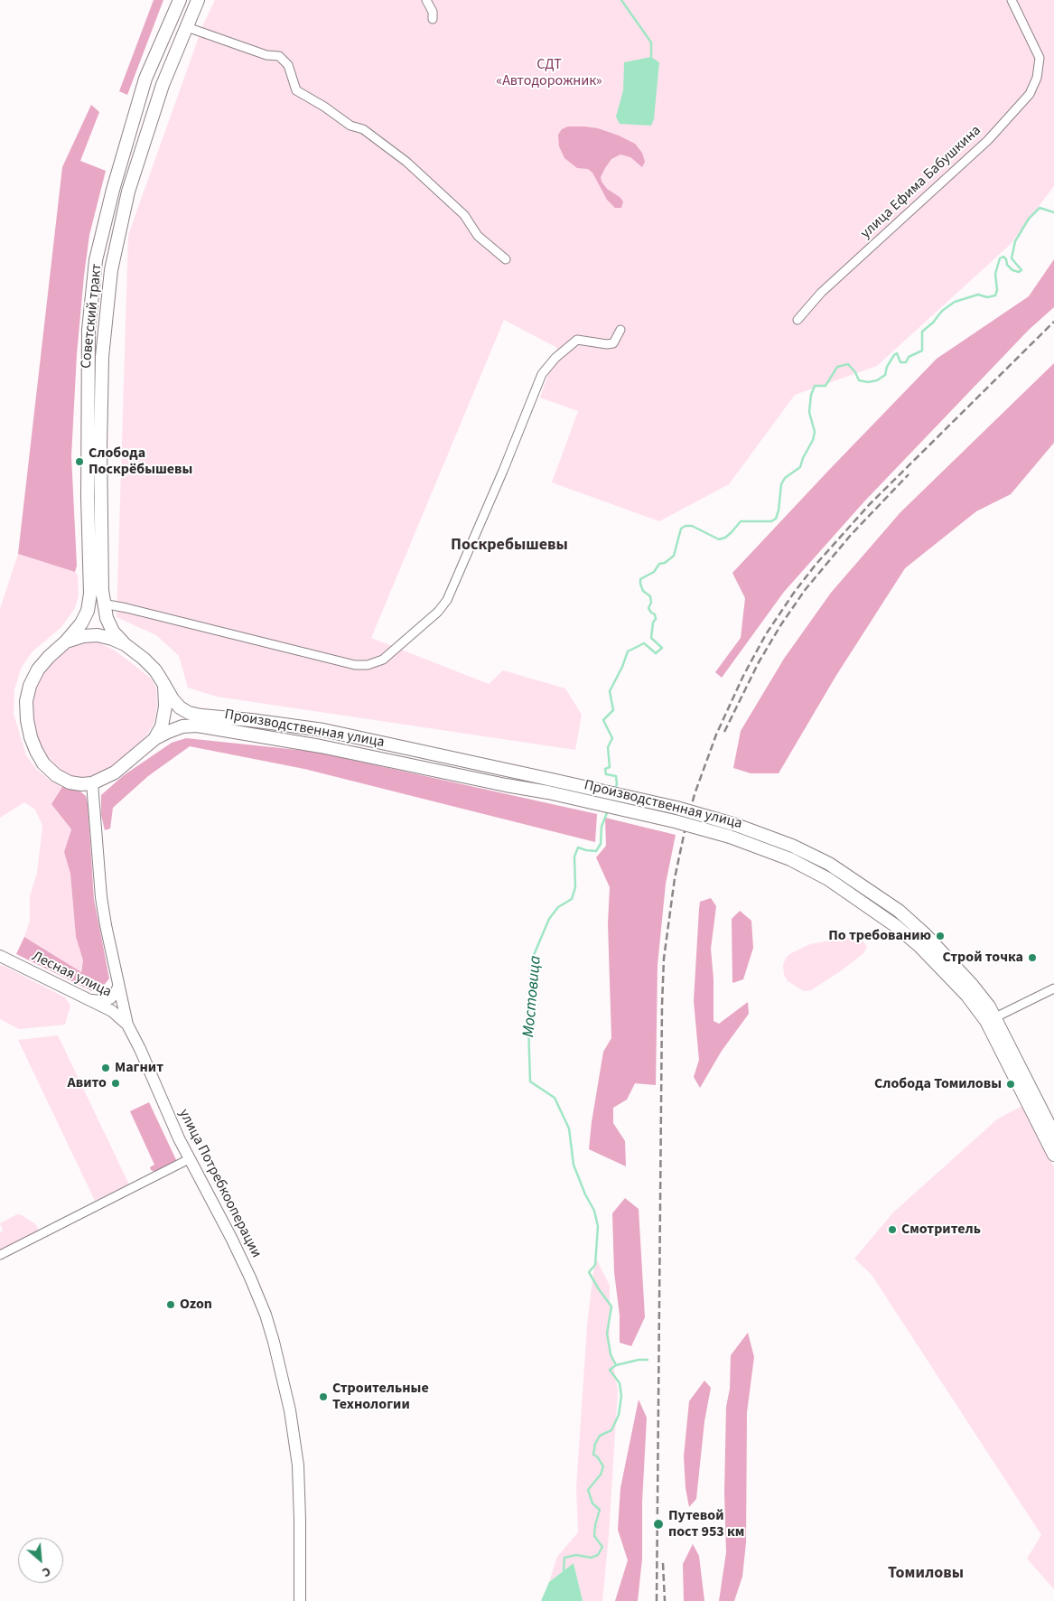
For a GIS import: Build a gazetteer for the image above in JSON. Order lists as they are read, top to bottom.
{
  "streets": {
    "highway": ["Советский тракт", "Производственная улица"],
    "main road": ["Лесная улица", "улица Потребкооперации"],
    "street": ["улица Ефима Бабушкина"]
  },
  "crossings": [
    ["Советский тракт", "Производственная улица"],
    ["Советский тракт", "улица Потребкооперации"],
    ["Производственная улица", "улица Потребкооперации"],
    ["Лесная улица", "улица Потребкооперации"]
  ],
  "districts": ["Поскребышевы", "Томиловы"],
  "water": ["Мостовица"],
  "parks": ["СДТ «Автодорожник»"],
  "places": [
    "Слобода Поскрёбышевы",
    "По требованию",
    "Строй точка",
    "Магнит",
    "Авито",
    "Слобода Томиловы",
    "Смотритель",
    "Ozon",
    "Строительные Технологии",
    "Путевой пост 953 км"
  ],
  "north": "bottom right"
}
